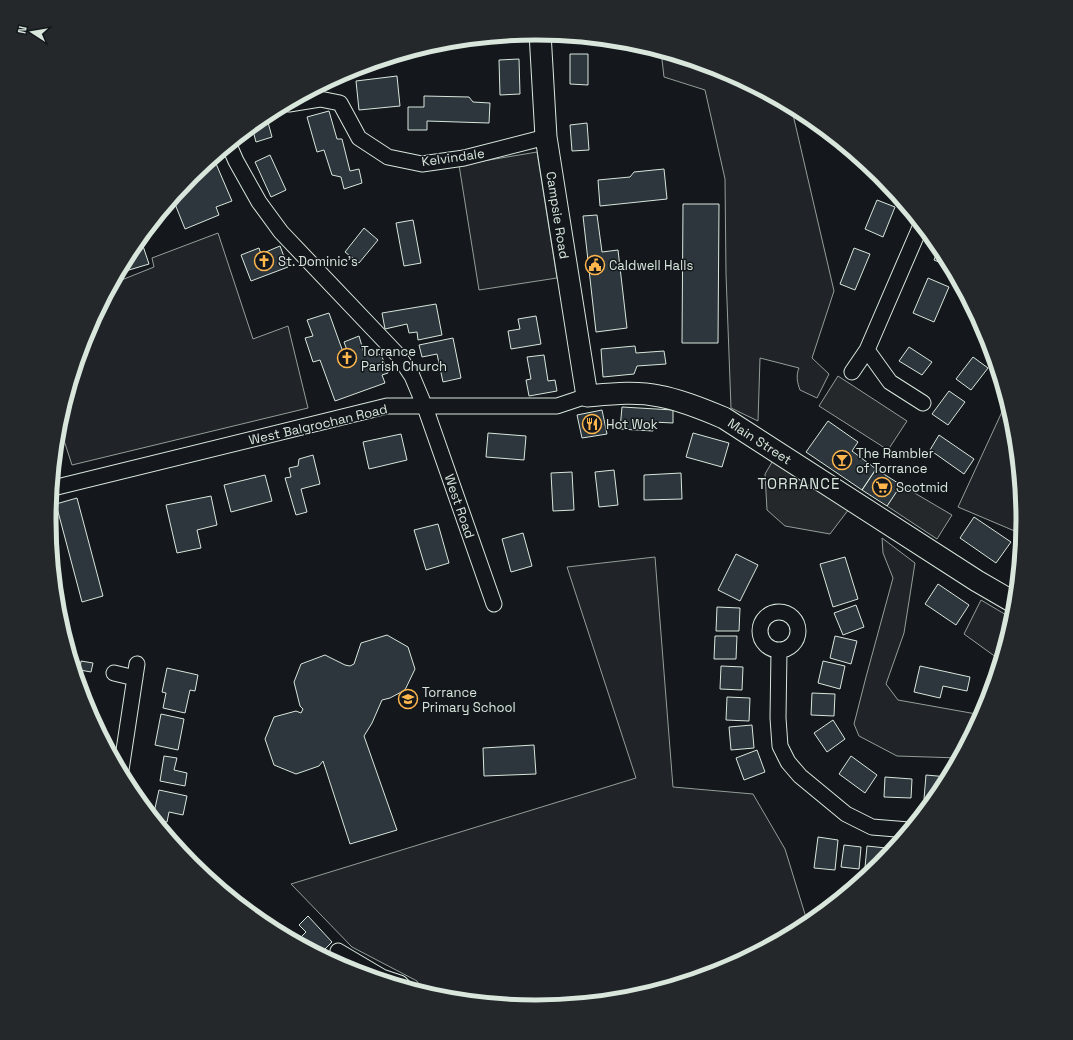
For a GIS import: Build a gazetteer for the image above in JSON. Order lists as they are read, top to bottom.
{
  "streets": {
    "main road": ["Campsie Road", "Main Street"],
    "street": ["Kelvindale", "West Balgrochan Road", "West Road"]
  },
  "crossings": [
    ["Kelvindale", "Campsie Road"],
    ["Campsie Road", "West Balgrochan Road"],
    ["Campsie Road", "Main Street"],
    ["West Balgrochan Road", "Main Street"],
    ["West Balgrochan Road", "West Road"]
  ],
  "districts": ["TORRANCE"],
  "places": {
    "church": ["St. Dominic's", "Torrance Parish Church"],
    "public building": ["Caldwell Halls"],
    "restaurant": ["Hot Wok"],
    "bar": ["The Rambler of Torrance"],
    "supermarket": ["Scotmid"],
    "school or university": ["Torrance Primary School"]
  },
  "north": "left"
}
